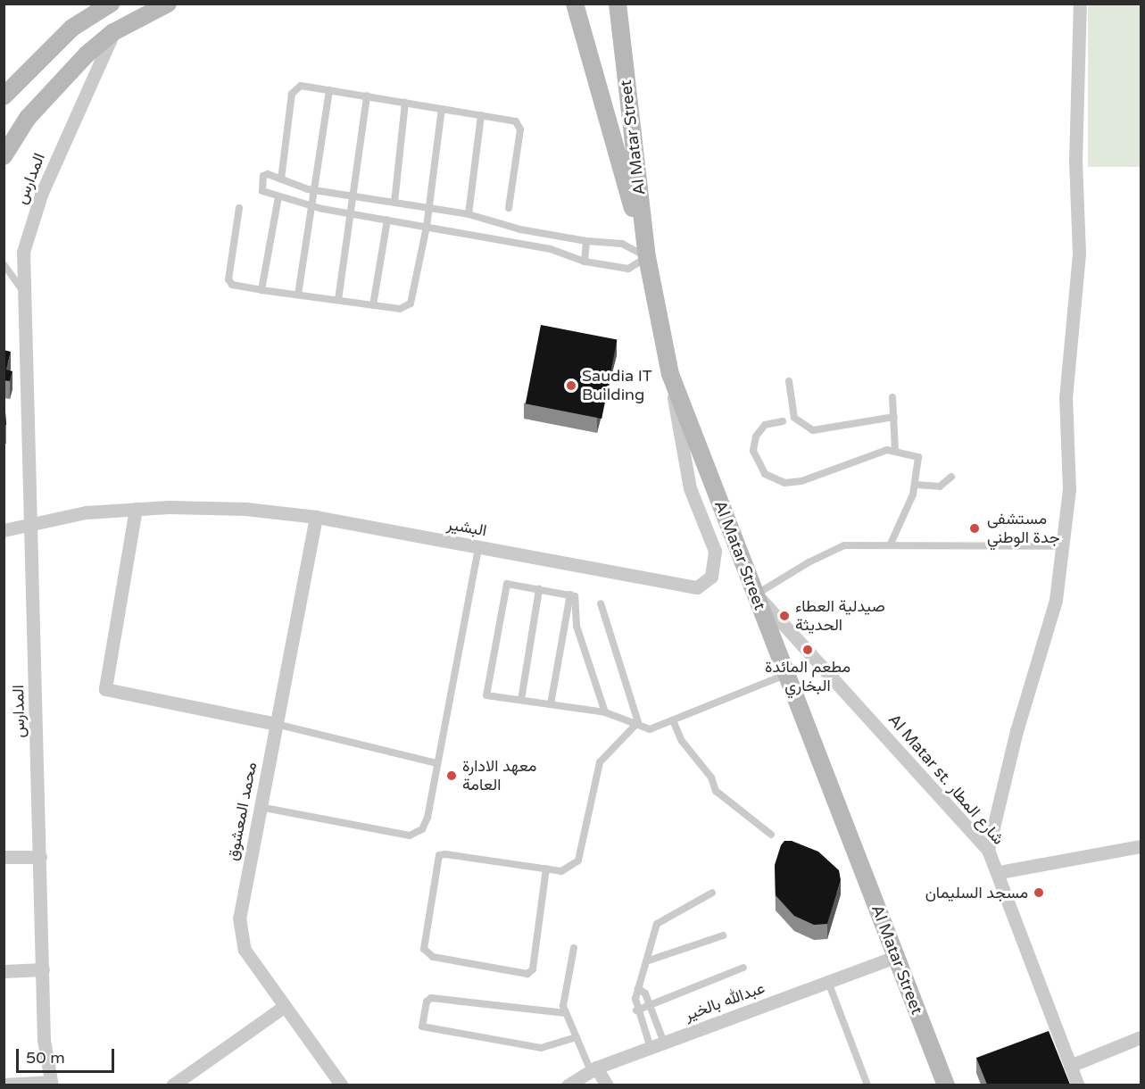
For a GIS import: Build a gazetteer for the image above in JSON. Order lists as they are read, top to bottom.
{
  "streets": {
    "main road": ["Al Matar Street"],
    "street": [
      "المدارس",
      "البشير",
      "Al Matar st. شارع المطار",
      "محمد المعشوق",
      "عبدالله بالخير"
    ]
  },
  "crossings": [
    ["Al Matar Street", "البشير"],
    ["Al Matar Street", "Al Matar st. شارع المطار"],
    ["Al Matar Street", "عبدالله بالخير"],
    ["المدارس", "البشير"],
    ["البشير", "محمد المعشوق"]
  ],
  "places": [
    "Saudia IT Building",
    "مستشفى جدة الوطني",
    "صيدلية العطاء الحديثة",
    "مطعم المائدة البخاري",
    "معهد الادارة العامة",
    "مسجد السليمان"
  ],
  "scale_bar": "50 m"
}
